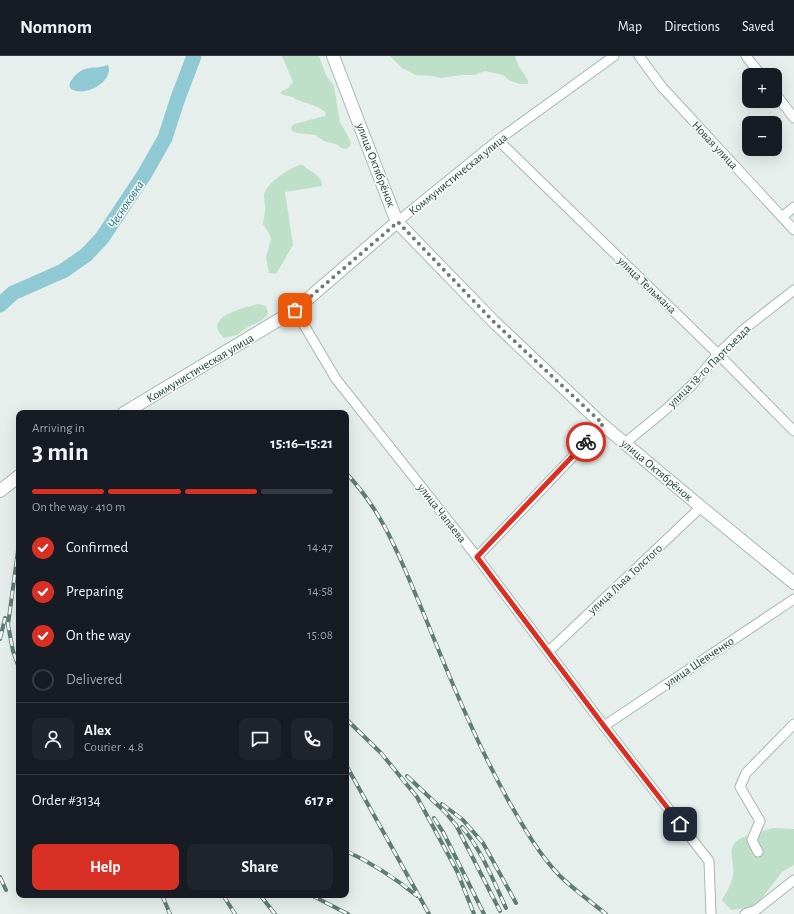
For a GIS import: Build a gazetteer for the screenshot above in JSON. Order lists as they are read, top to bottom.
{
  "streets": {
    "street": [
      "Новая улица",
      "улица Октябрёнок",
      "Коммунистическая улица",
      "улица Тельмана",
      "улица 18-го Партсъезда",
      "улица Чапаева",
      "улица Льва Толстого",
      "улица Шевченко"
    ]
  },
  "crossings": [
    ["улица Октябрёнок", "Коммунистическая улица"],
    ["улица Октябрёнок", "улица 18-го Партсъезда"],
    ["улица Октябрёнок", "улица Льва Толстого"],
    ["Коммунистическая улица", "улица Тельмана"],
    ["Коммунистическая улица", "улица Чапаева"],
    ["улица Тельмана", "улица 18-го Партсъезда"],
    ["улица Чапаева", "улица Льва Толстого"],
    ["улица Чапаева", "улица Шевченко"]
  ],
  "water": ["Чесноковка"],
  "page": {
    "header": "Nomnom",
    "nav": ["Map", "Directions", "Saved"],
    "map_buttons": ["+", "−"],
    "heading": ["3 min", "Arriving in", "15:16–15:21"],
    "panel": [
      "Alex",
      "Courier · 4.8",
      "Order #3134",
      "617 ₽"
    ],
    "bar": "On the way · 410 m",
    "list": [
      ["Confirmed", "14:47"],
      ["Preparing", "14:58"],
      ["On the way", "15:08"],
      "Delivered"
    ],
    "buttons": ["Help", "Share"]
  }
}
